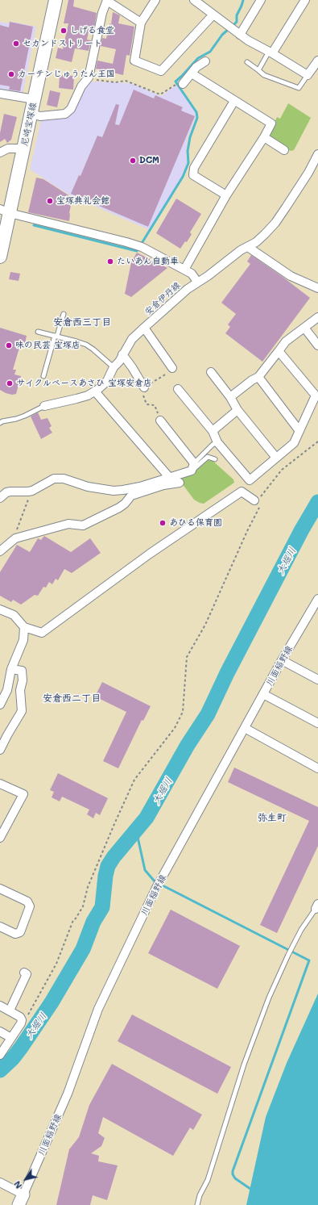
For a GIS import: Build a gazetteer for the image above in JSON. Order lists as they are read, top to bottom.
{
  "streets": {
    "main road": ["尼崎宝塚線"],
    "street": ["安倉伊丹線", "川面稲野線"]
  },
  "districts": ["安倉西三丁目", "安倉西二丁目", "弥生町"],
  "water": ["大堀川"],
  "places": [
    "しげる食堂",
    "セカンドストリート",
    "カーテンじゅうたん王国",
    "DCM",
    "宝塚典礼会館",
    "たいあん自動車",
    "味の民芸 宝塚店",
    "サイクルベースあさひ 宝塚安倉店",
    "あひる保育園"
  ],
  "north": "bottom left"
}
